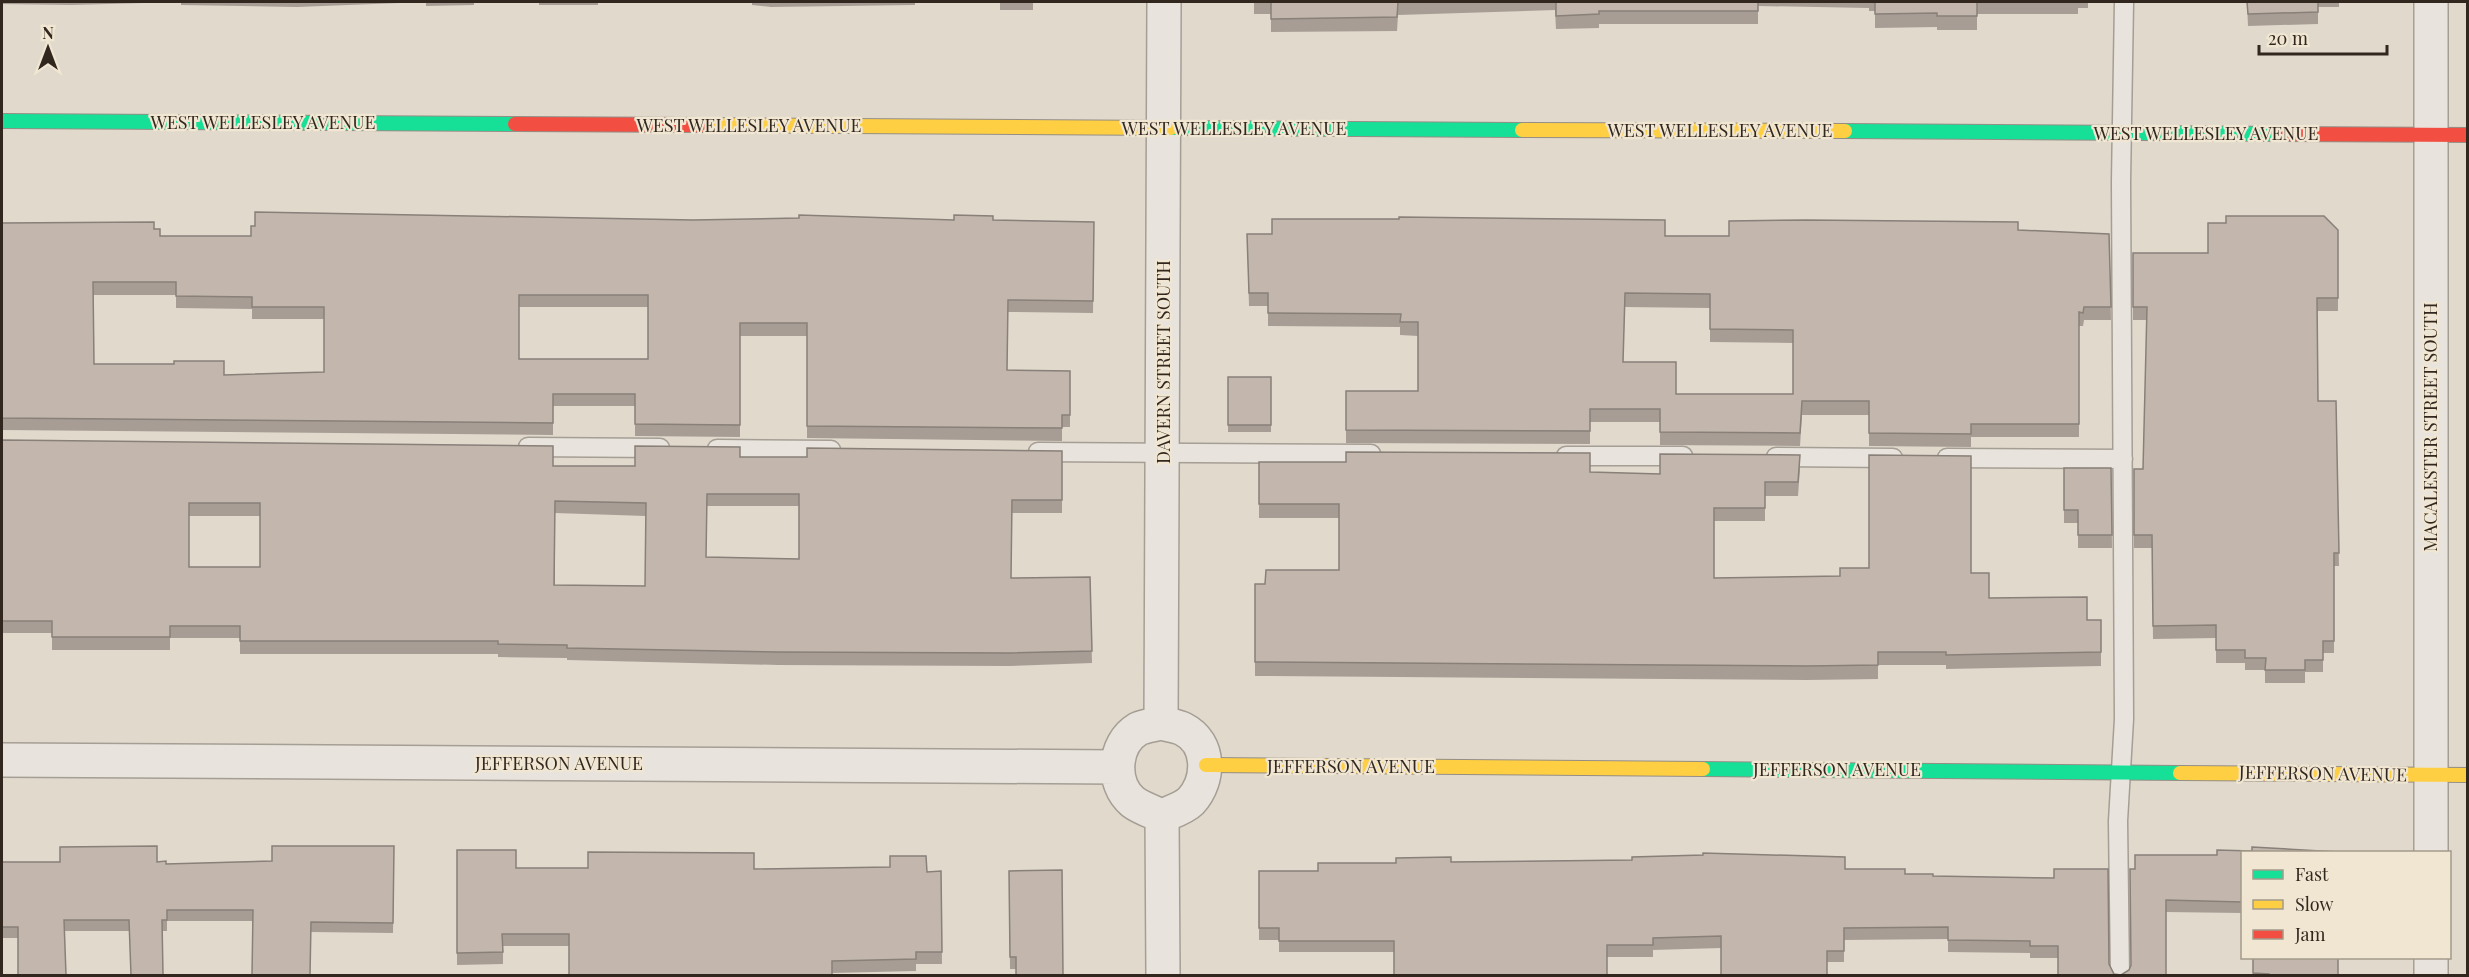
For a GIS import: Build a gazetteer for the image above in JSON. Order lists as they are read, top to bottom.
{
  "streets": {
    "street": [
      "WEST WELLESLEY AVENUE",
      "DAVERN STREET SOUTH",
      "MACALESTER STREET SOUTH",
      "JEFFERSON AVENUE"
    ]
  },
  "crossings": [
    ["WEST WELLESLEY AVENUE", "DAVERN STREET SOUTH"],
    ["WEST WELLESLEY AVENUE", "MACALESTER STREET SOUTH"],
    ["DAVERN STREET SOUTH", "JEFFERSON AVENUE"],
    ["MACALESTER STREET SOUTH", "JEFFERSON AVENUE"]
  ],
  "legend": ["Fast", "Slow", "Jam"],
  "scale_bar": "20 m",
  "north": "top"
}
